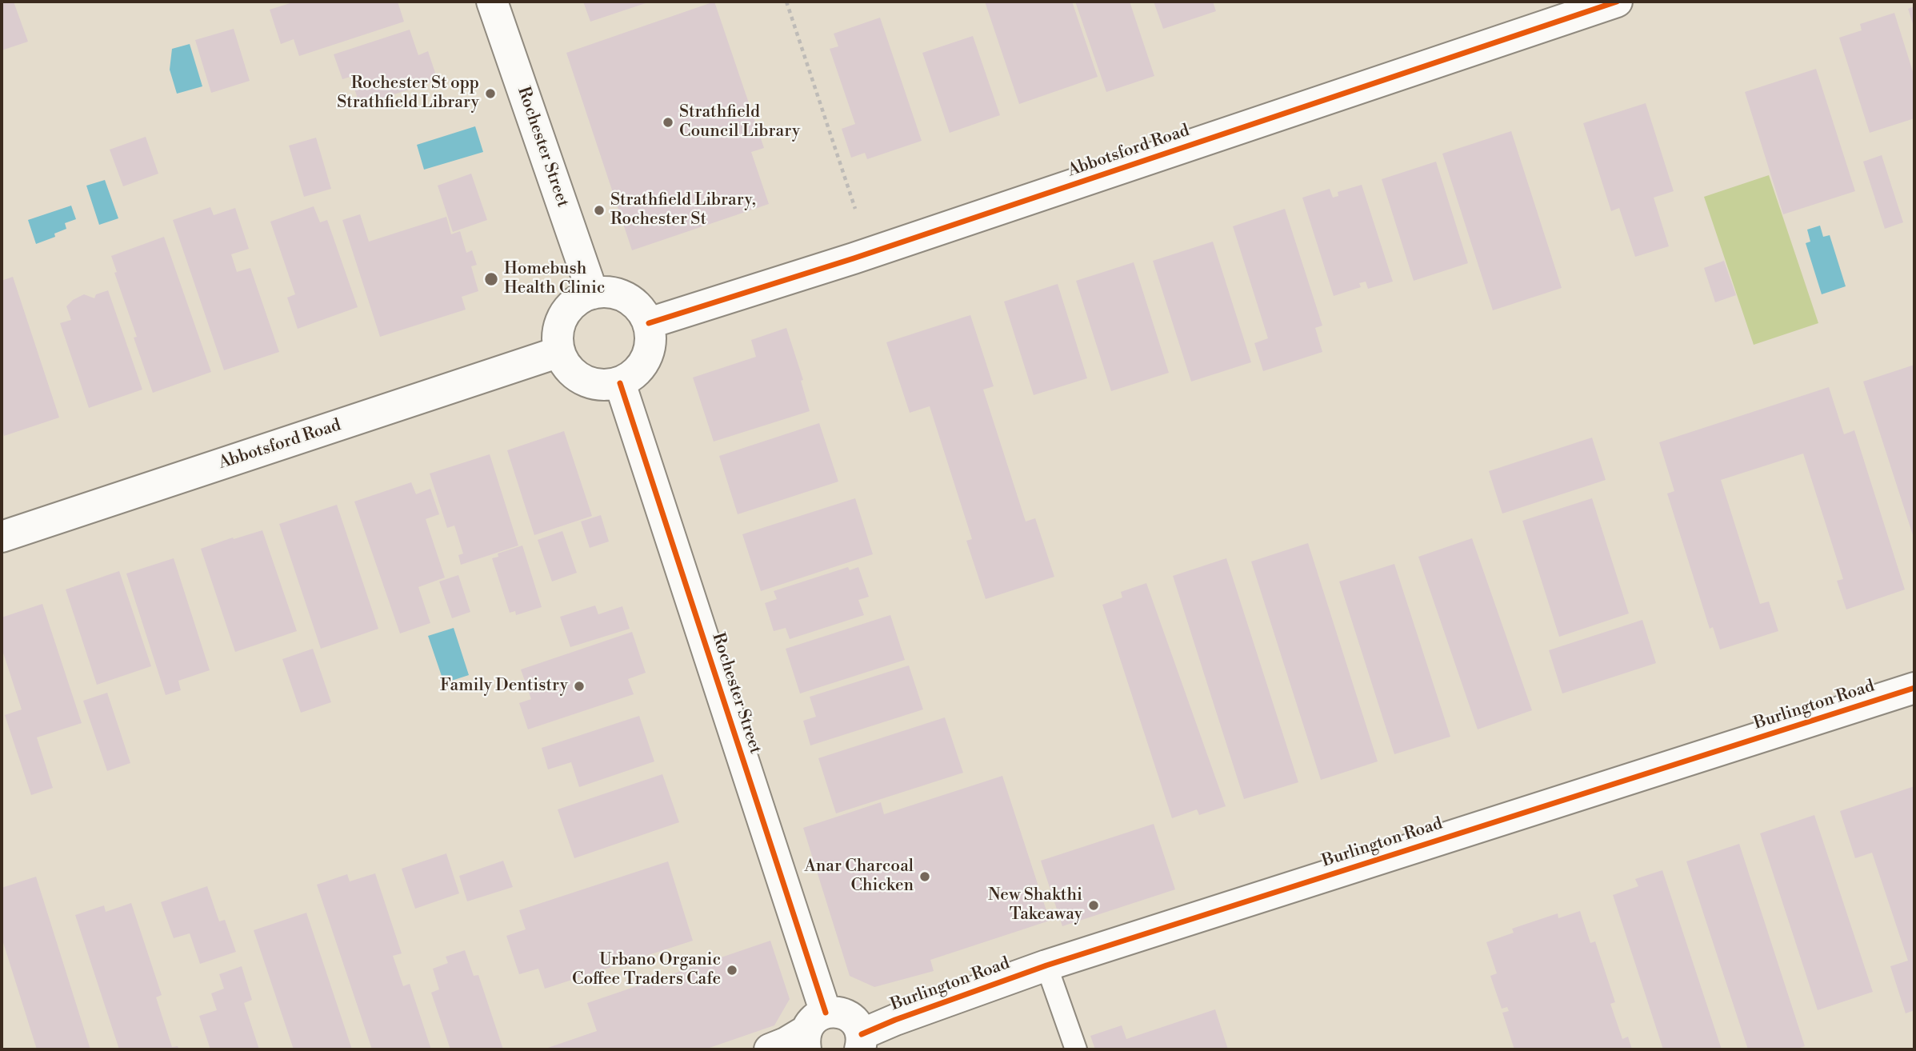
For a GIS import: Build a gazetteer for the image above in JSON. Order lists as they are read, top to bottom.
{
  "streets": {
    "street": ["Rochester Street", "Abbotsford Road", "Burlington Road"]
  },
  "crossings": [
    ["Rochester Street", "Abbotsford Road"]
  ],
  "places": [
    "Rochester St opp Strathfield Library",
    "Strathfield Council Library",
    "Strathfield Library, Rochester St",
    "Homebush Health Clinic",
    "Family Dentistry",
    "Anar Charcoal Chicken",
    "New Shakthi Takeaway",
    "Urbano Organic Coffee Traders Cafe"
  ]
}
